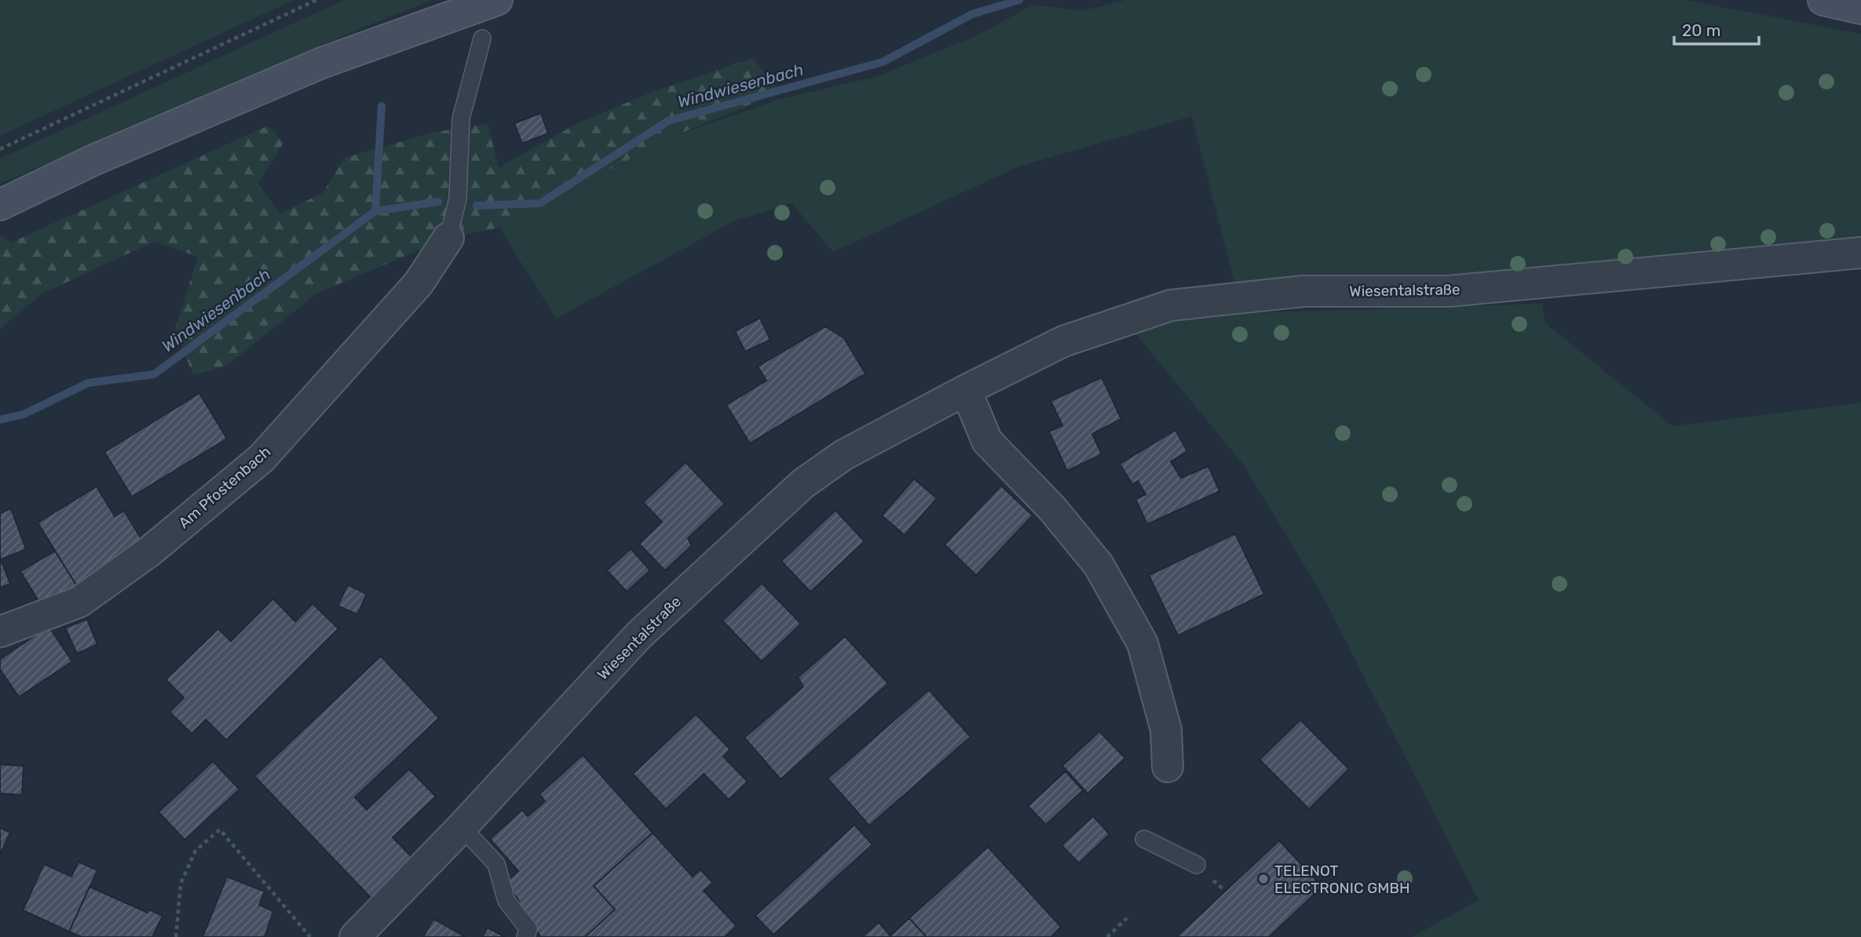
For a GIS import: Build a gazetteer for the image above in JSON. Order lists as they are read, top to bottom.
{
  "streets": {
    "street": ["Wiesentalstraße", "Am Pfostenbach"]
  },
  "water": ["Windwiesenbach"],
  "places": ["TELENOT ELECTRONIC GMBH"],
  "scale_bar": "20 m"
}
